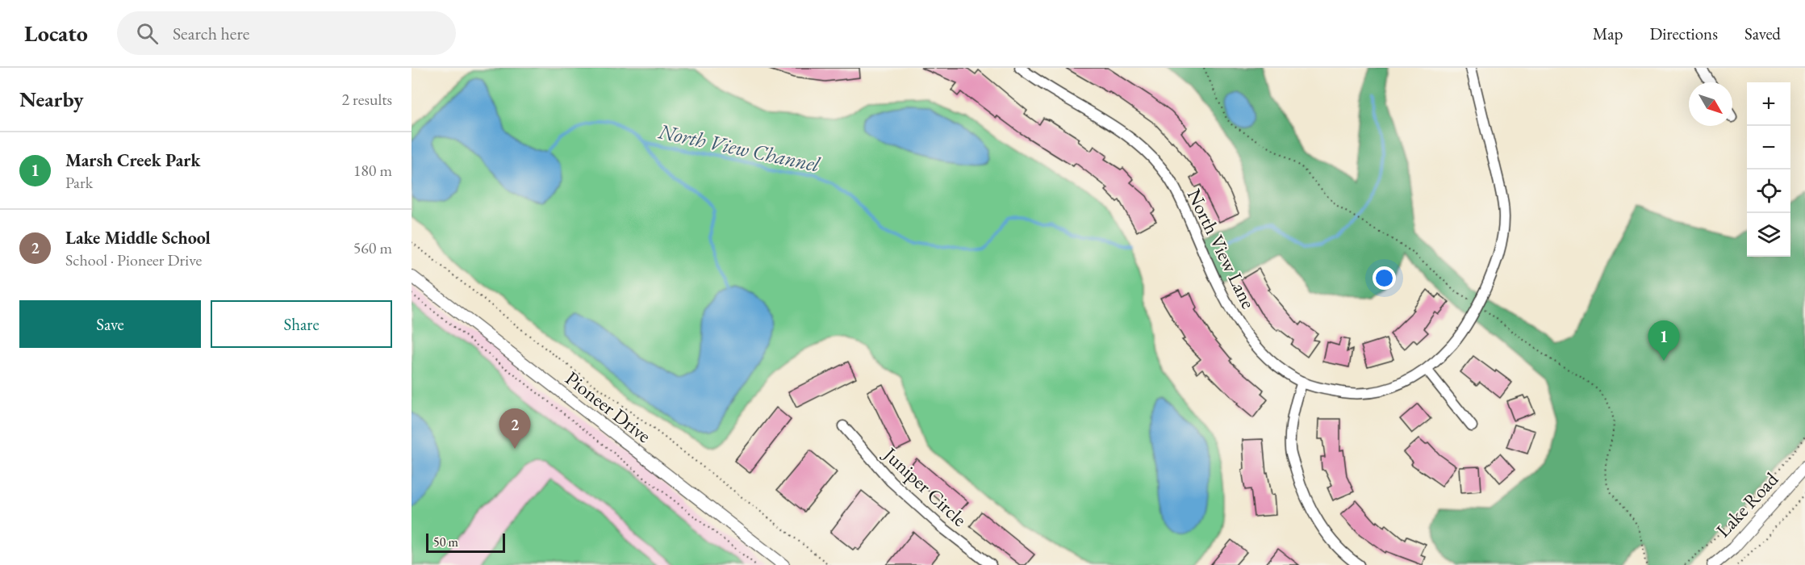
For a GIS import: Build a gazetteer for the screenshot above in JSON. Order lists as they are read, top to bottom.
{
  "streets": {
    "street": [
      "North View Lane",
      "Pioneer Drive",
      "Juniper Circle",
      "Lake Road"
    ]
  },
  "water": ["North View Channel"],
  "scale_bar": "50 m",
  "north": "bottom right",
  "page": {
    "header": "Locato",
    "search": "Search here",
    "nav": ["Map", "Directions", "Saved"],
    "heading": ["Nearby", "2 results"],
    "map_buttons": ["+", "−"],
    "list": [
      {
        "mark": "1",
        "name": "Marsh Creek Park",
        "note": "Park",
        "value": "180 m"
      },
      {
        "mark": "2",
        "name": "Lake Middle School",
        "note": "School · Pioneer Drive",
        "value": "560 m"
      }
    ],
    "buttons": ["Save", "Share"],
    "pins": ["1", "2"],
    "scale": "50 m"
  }
}
